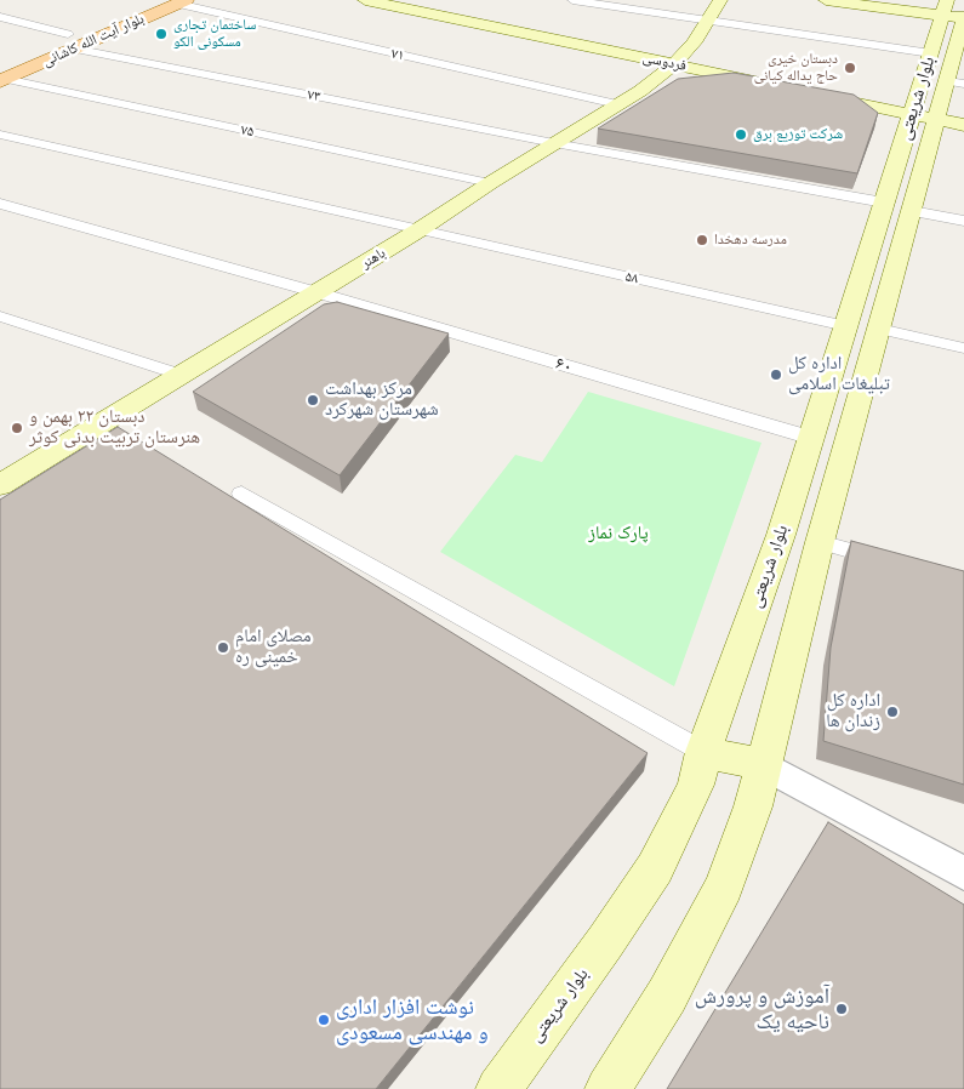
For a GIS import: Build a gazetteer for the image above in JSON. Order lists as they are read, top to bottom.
{
  "streets": {
    "main road": [
      "بلوار آیت الله کاشانی",
      "فردوسی",
      "بلوار شریعتی",
      "باهنر"
    ],
    "street": [
      "۷۱",
      "۷۳",
      "۷۵",
      "۵۸",
      "۶۰"
    ]
  },
  "crossings": [
    ["بلوار آیت الله کاشانی", "۷۱"],
    ["بلوار آیت الله کاشانی", "۷۳"],
    ["بلوار آیت الله کاشانی", "۷۵"],
    ["۷۱", "باهنر"],
    ["فردوسی", "باهنر"],
    ["۷۳", "بلوار شریعتی"],
    ["۷۳", "باهنر"],
    ["بلوار شریعتی", "۵۸"],
    ["بلوار شریعتی", "۶۰"],
    ["۷۵", "باهنر"],
    ["باهنر", "۵۸"],
    ["باهنر", "۶۰"]
  ],
  "parks": ["پارک نماز"],
  "places": [
    "ساختمان تجاری مسکونی الکو",
    "دبستان خیری حاج یداله کیانی",
    "شرکت توزیع برق",
    "مدرسه دهخدا",
    "اداره کل تبلیغات اسلامی",
    "مرکز بهداشت شهرستان شهرکرد",
    "دبستان ۲۲ بهمن و هنرستان تربیت بدنی کوثر",
    "مصلای امام خمینی ره",
    "اداره کل زندان ها",
    "آموزش و پرورش ناحیه یک",
    "نوشت افزار اداری و مهندسی مسعودی"
  ]
}
